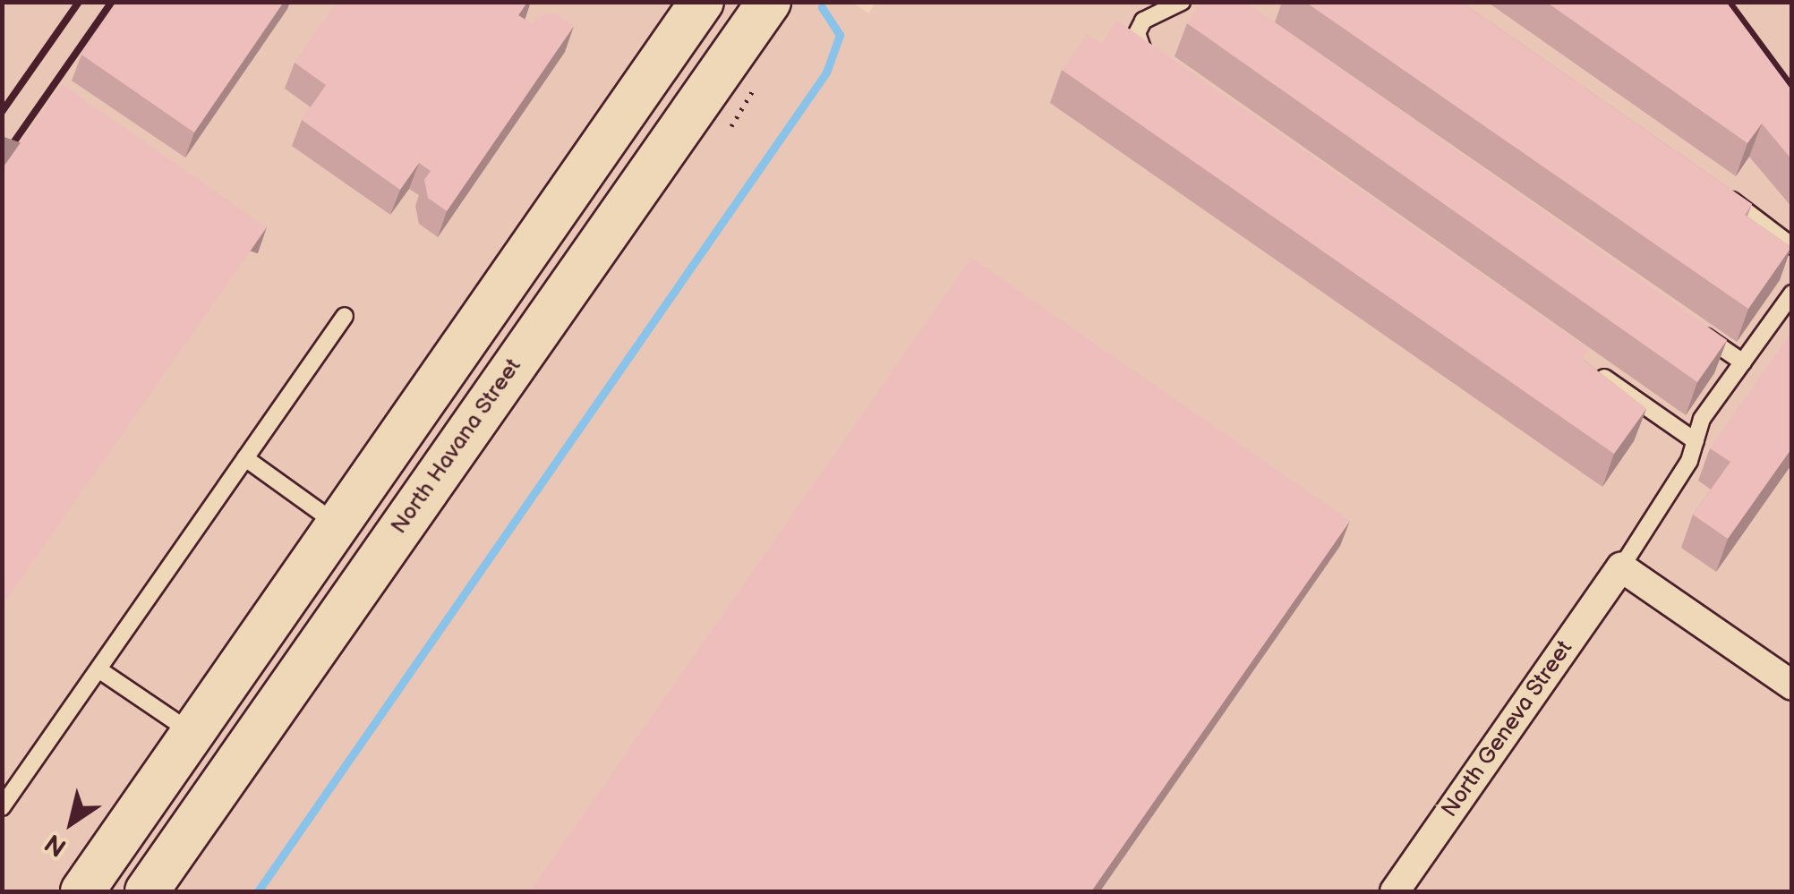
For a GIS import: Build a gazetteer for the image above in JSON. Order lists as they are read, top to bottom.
{
  "streets": {
    "main road": ["North Havana Street"],
    "street": ["North Geneva Street"]
  },
  "north": "bottom left"
}
